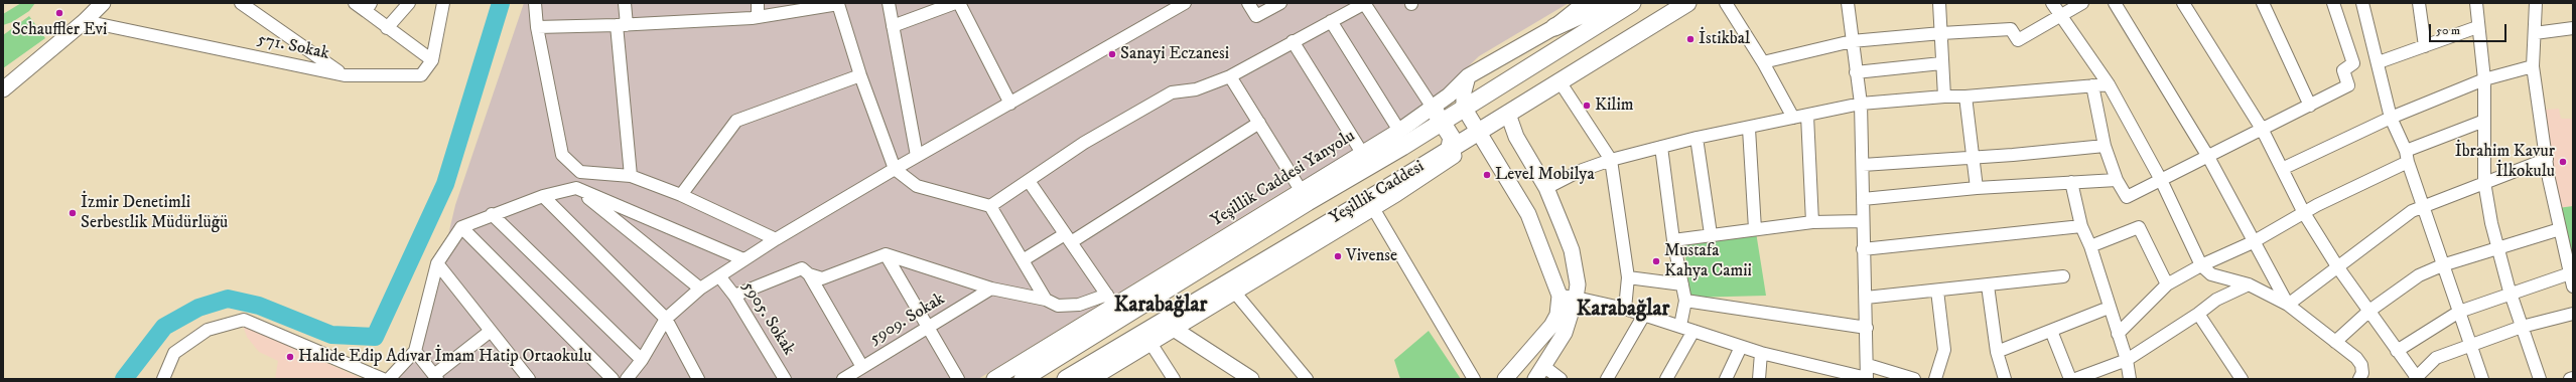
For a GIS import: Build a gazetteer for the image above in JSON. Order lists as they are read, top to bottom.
{
  "streets": {
    "highway": ["Yeşillik Caddesi"],
    "main road": ["Yeşillik Caddesi Yanyolu"],
    "street": ["571. Sokak", "5905. Sokak", "5909. Sokak"]
  },
  "crossings": [
    ["Yeşillik Caddesi Yanyolu", "Yeşillik Caddesi"]
  ],
  "districts": ["Karabağlar", "Karabağlar"],
  "places": [
    "Schauffler Evi",
    "İstikbal",
    "Sanayi Eczanesi",
    "Kilim",
    "İbrahim Kavur İlkokulu",
    "Level Mobilya",
    "İzmir Denetimli Serbestlik Müdürlüğü",
    "Vivense",
    "Mustafa Kahya Camii",
    "Halide Edip Adıvar İmam Hatip Ortaokulu"
  ],
  "scale_bar": "50 m"
}
